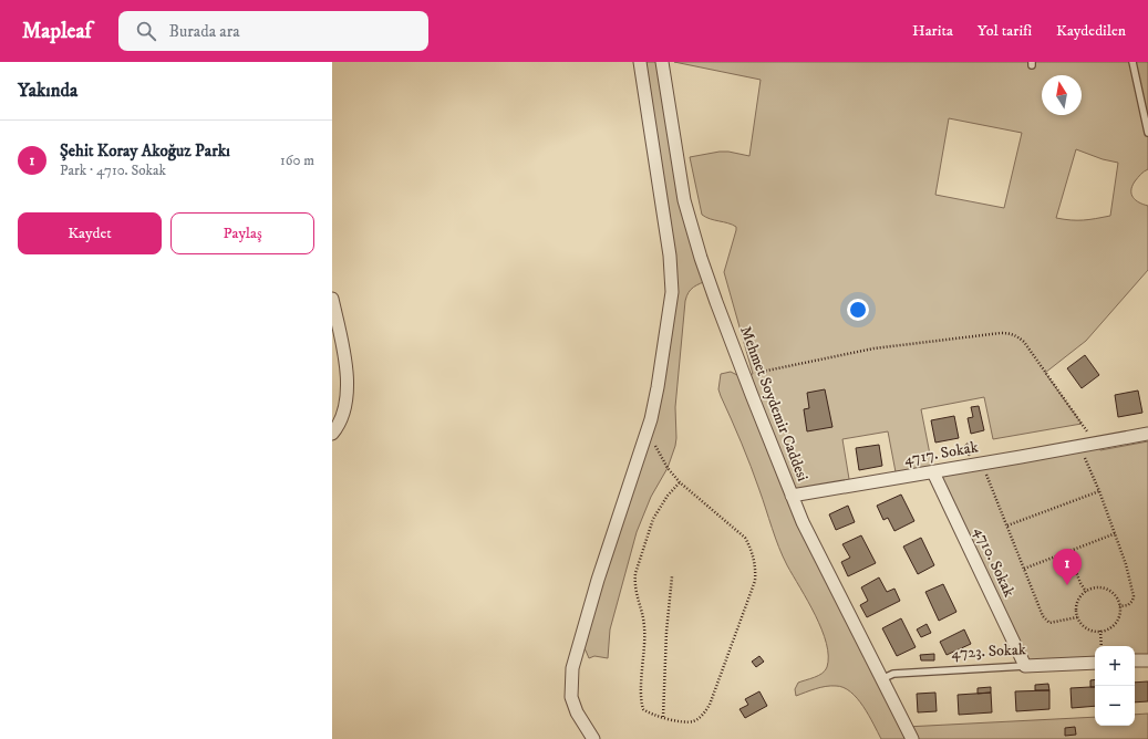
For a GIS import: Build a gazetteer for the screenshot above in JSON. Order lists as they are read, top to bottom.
{
  "streets": {
    "street": [
      "Mehmet Soydemir Caddesi",
      "4717. Sokak",
      "4710. Sokak",
      "4723. Sokak"
    ]
  },
  "crossings": [
    ["Mehmet Soydemir Caddesi", "4717. Sokak"],
    ["Mehmet Soydemir Caddesi", "4723. Sokak"],
    ["4717. Sokak", "4710. Sokak"],
    ["4710. Sokak", "4723. Sokak"]
  ],
  "north": "top",
  "page": {
    "header": "Mapleaf",
    "search": "Burada ara",
    "nav": ["Harita", "Yol tarifi", "Kaydedilen"],
    "heading": "Yakında",
    "list": [
      {
        "mark": "1",
        "name": "Şehit Koray Akoğuz Parkı",
        "note": "Park · 4710. Sokak",
        "value": "160 m"
      }
    ],
    "buttons": ["Kaydet", "Paylaş"],
    "pins": "1",
    "map_buttons": ["+", "−"]
  }
}
